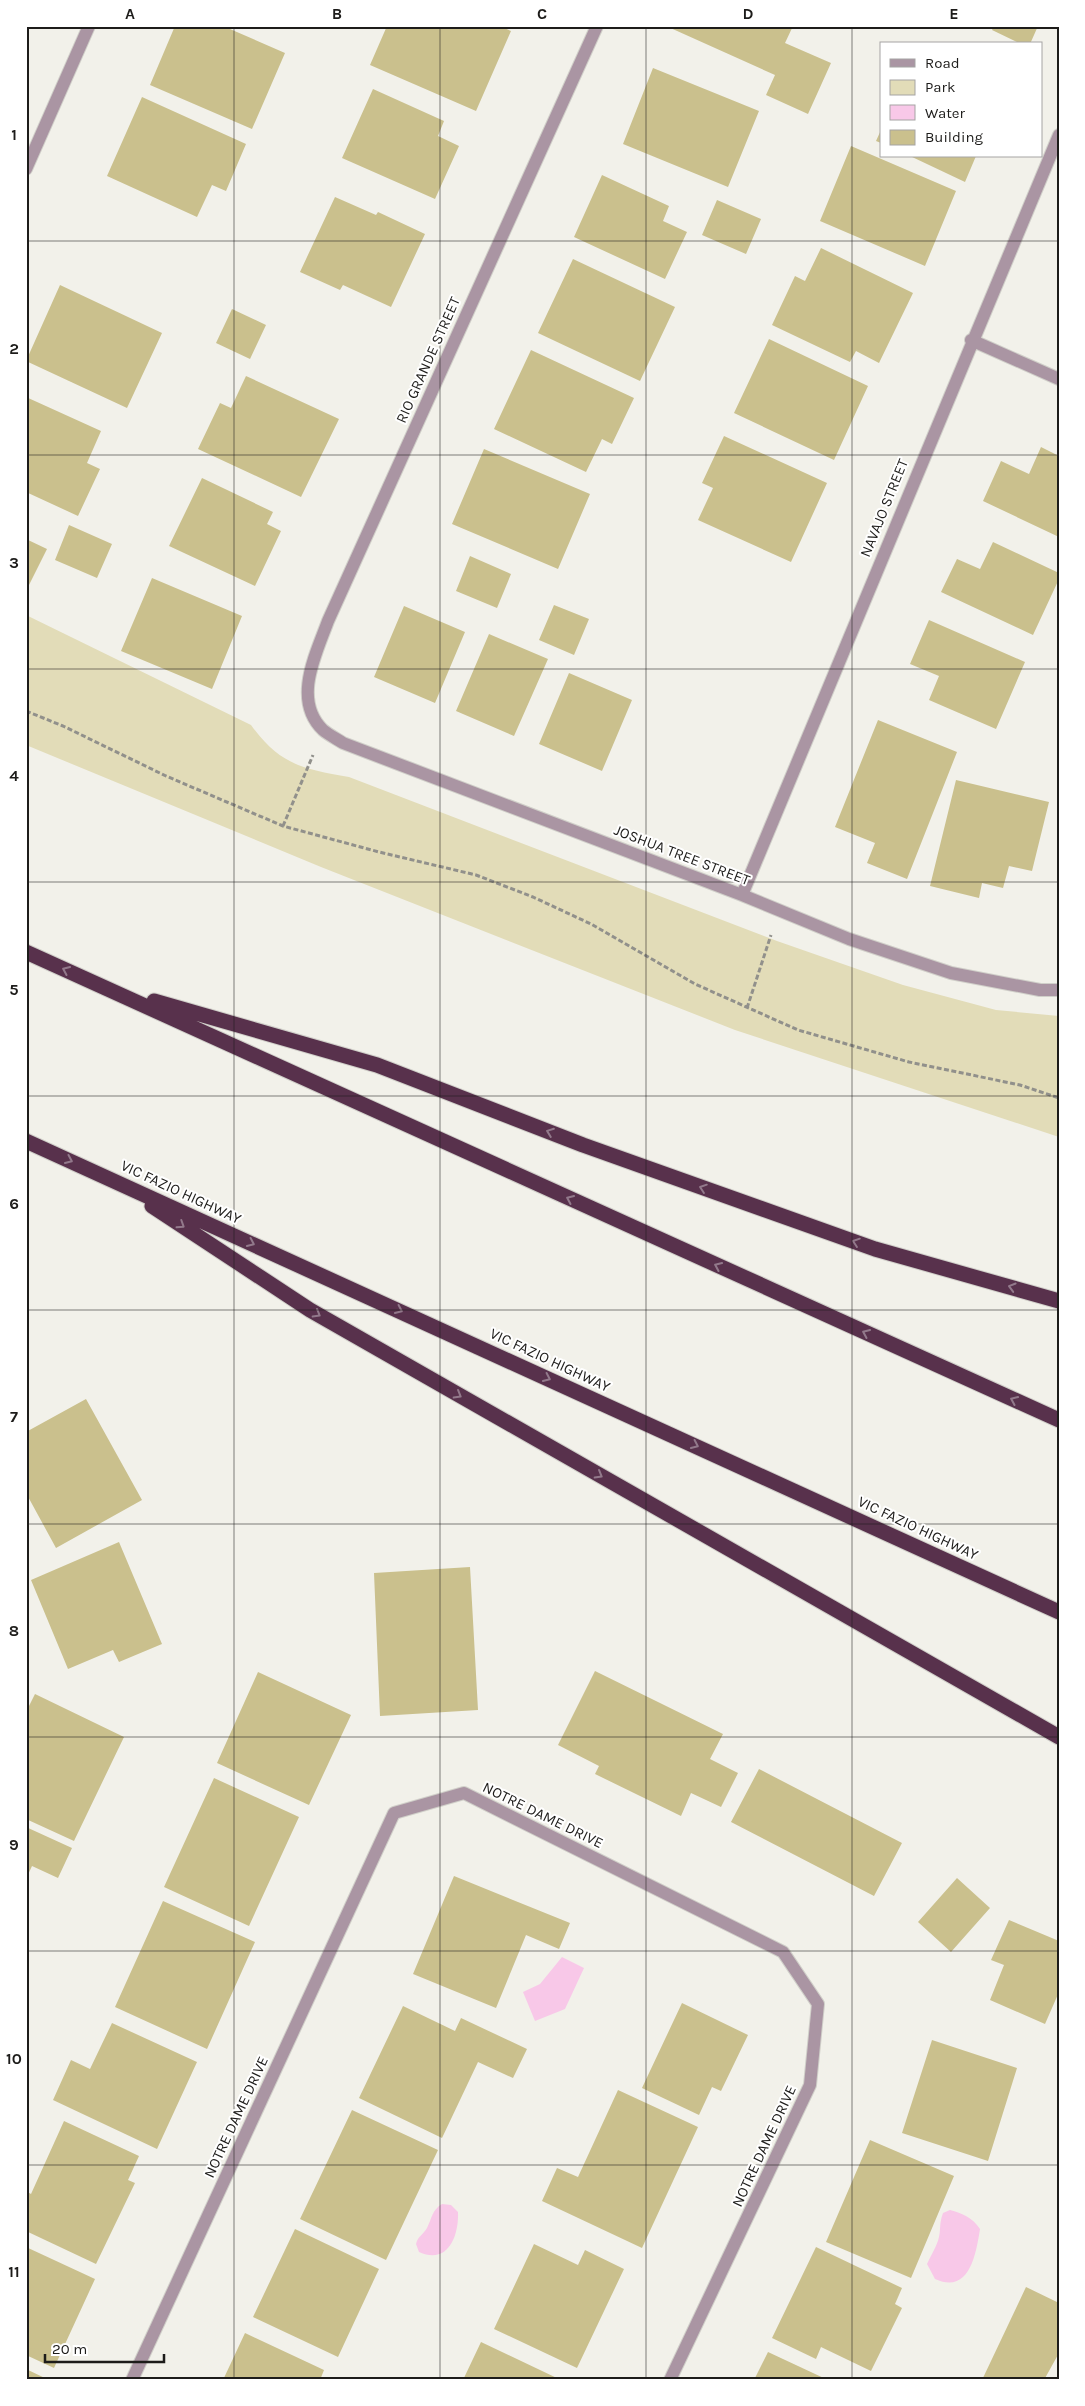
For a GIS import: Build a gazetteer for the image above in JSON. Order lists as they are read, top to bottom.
{
  "streets": {
    "highway": ["VIC FAZIO HIGHWAY"],
    "street": [
      "RIO GRANDE STREET",
      "NAVAJO STREET",
      "JOSHUA TREE STREET",
      "NOTRE DAME DRIVE"
    ]
  },
  "crossings": [
    ["RIO GRANDE STREET", "JOSHUA TREE STREET"],
    ["NAVAJO STREET", "JOSHUA TREE STREET"]
  ],
  "legend": [
    "Road",
    "Park",
    "Water",
    "Building"
  ],
  "scale_bar": "20 m",
  "grid": {
    "columns": [
      "A",
      "B",
      "C",
      "D",
      "E"
    ],
    "rows": [
      "1",
      "2",
      "3",
      "4",
      "5",
      "6",
      "7",
      "8",
      "9",
      "10",
      "11"
    ]
  }
}
